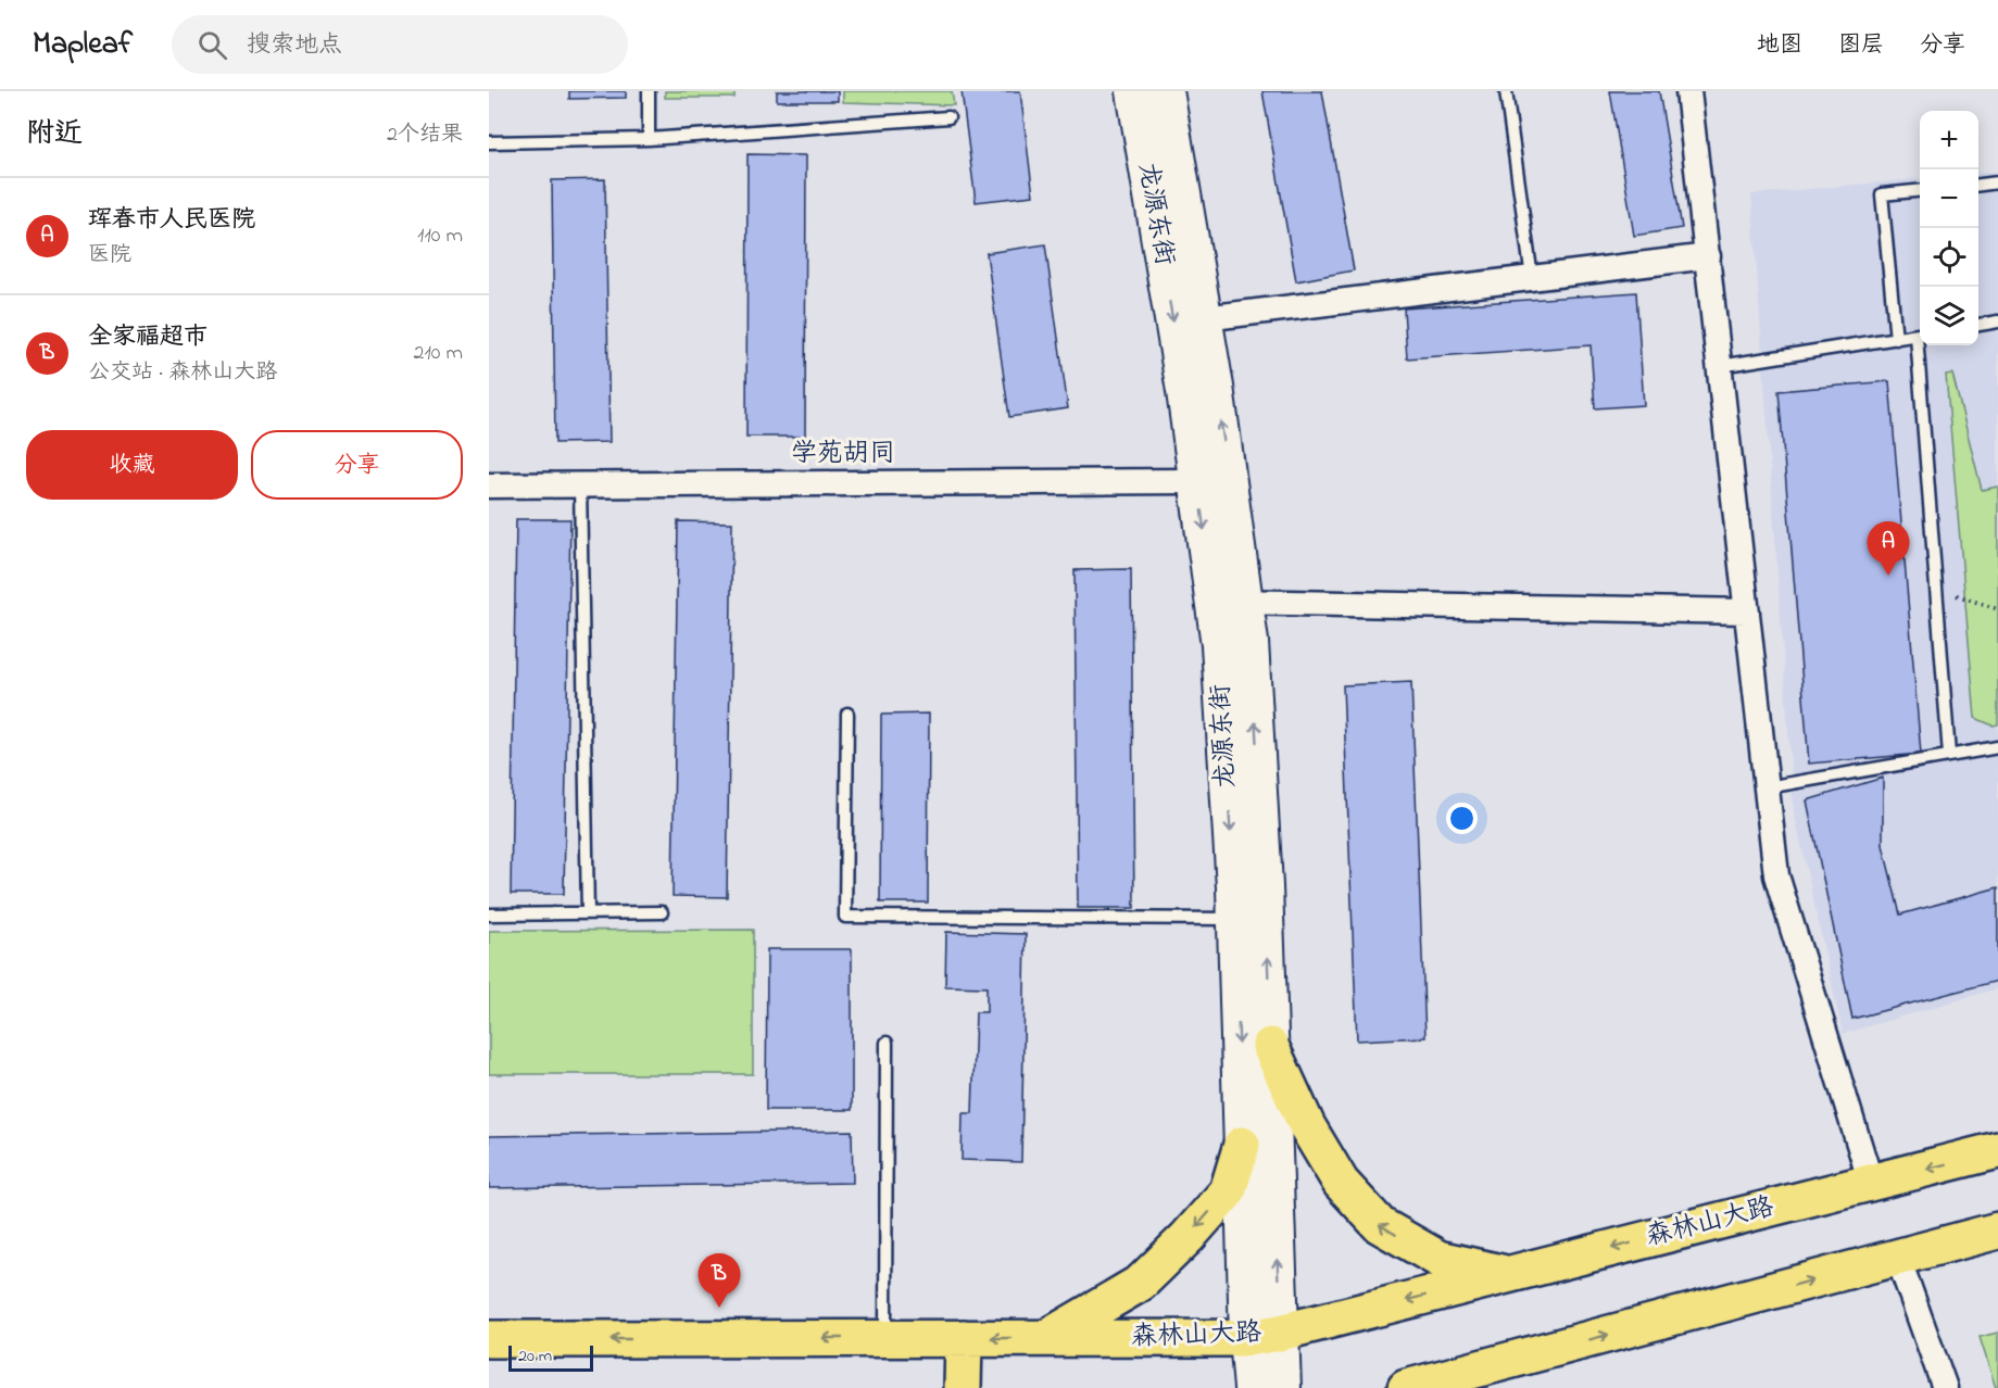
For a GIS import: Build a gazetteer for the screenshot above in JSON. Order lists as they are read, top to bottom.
{
  "streets": {
    "main road": ["龙源东街", "森林山大路"],
    "street": ["学苑胡同"]
  },
  "crossings": [
    ["龙源东街", "学苑胡同"],
    ["龙源东街", "森林山大路"]
  ],
  "scale_bar": "20 m",
  "page": {
    "header": "Mapleaf",
    "search": "搜索地点",
    "nav": ["地图", "图层", "分享"],
    "heading": ["附近", "2个结果"],
    "map_buttons": ["+", "−"],
    "list": [
      {
        "mark": "A",
        "name": "珲春市人民医院",
        "note": "医院",
        "value": "110 m"
      },
      {
        "mark": "B",
        "name": "全家福超市",
        "note": "公交站 · 森林山大路",
        "value": "210 m"
      }
    ],
    "buttons": ["收藏", "分享"],
    "pins": ["A", "B"],
    "scale": "20 m"
  }
}
